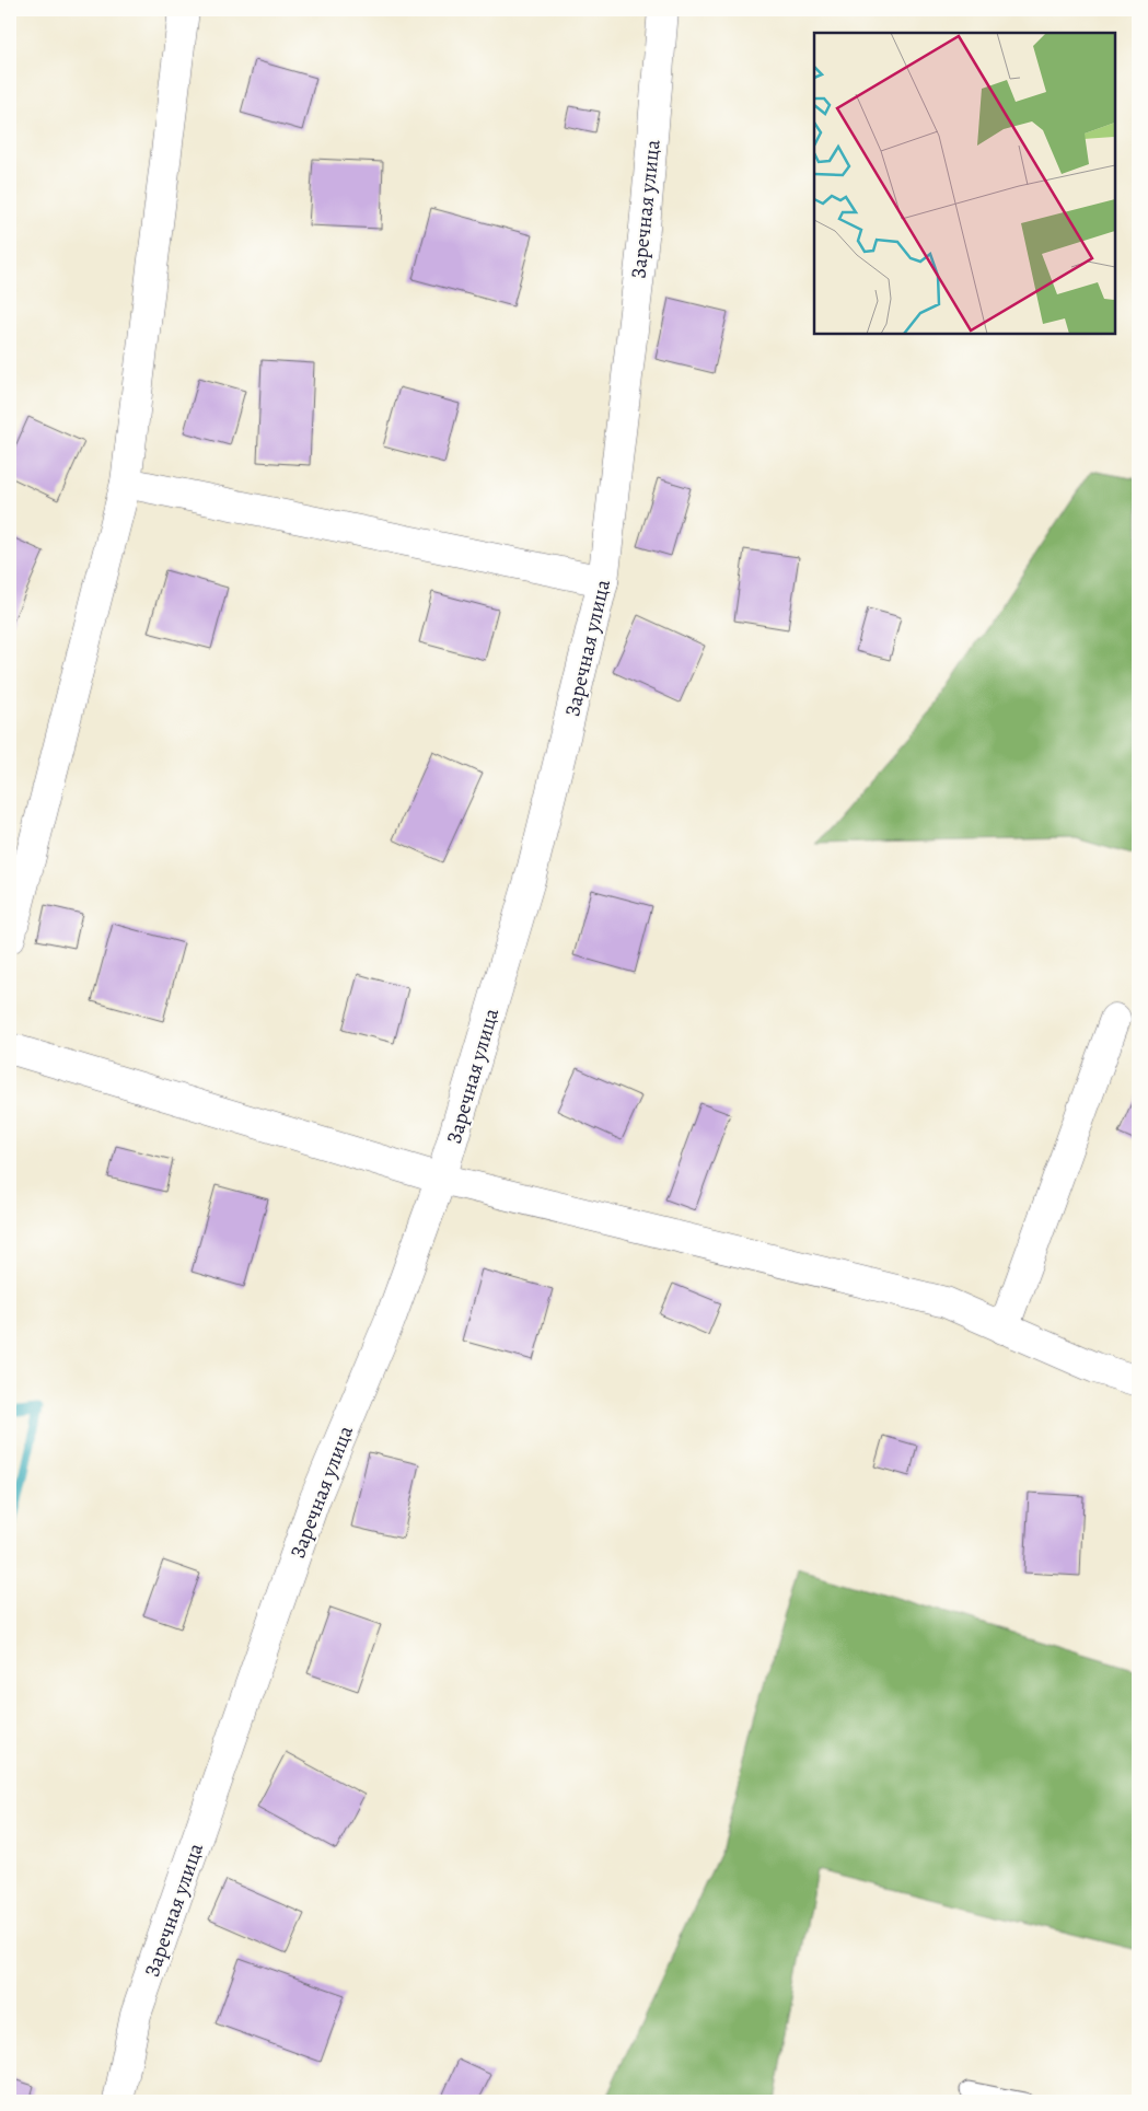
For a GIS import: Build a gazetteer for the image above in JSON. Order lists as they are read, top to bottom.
{
  "streets": {
    "street": ["Заречная улица"]
  }
}
